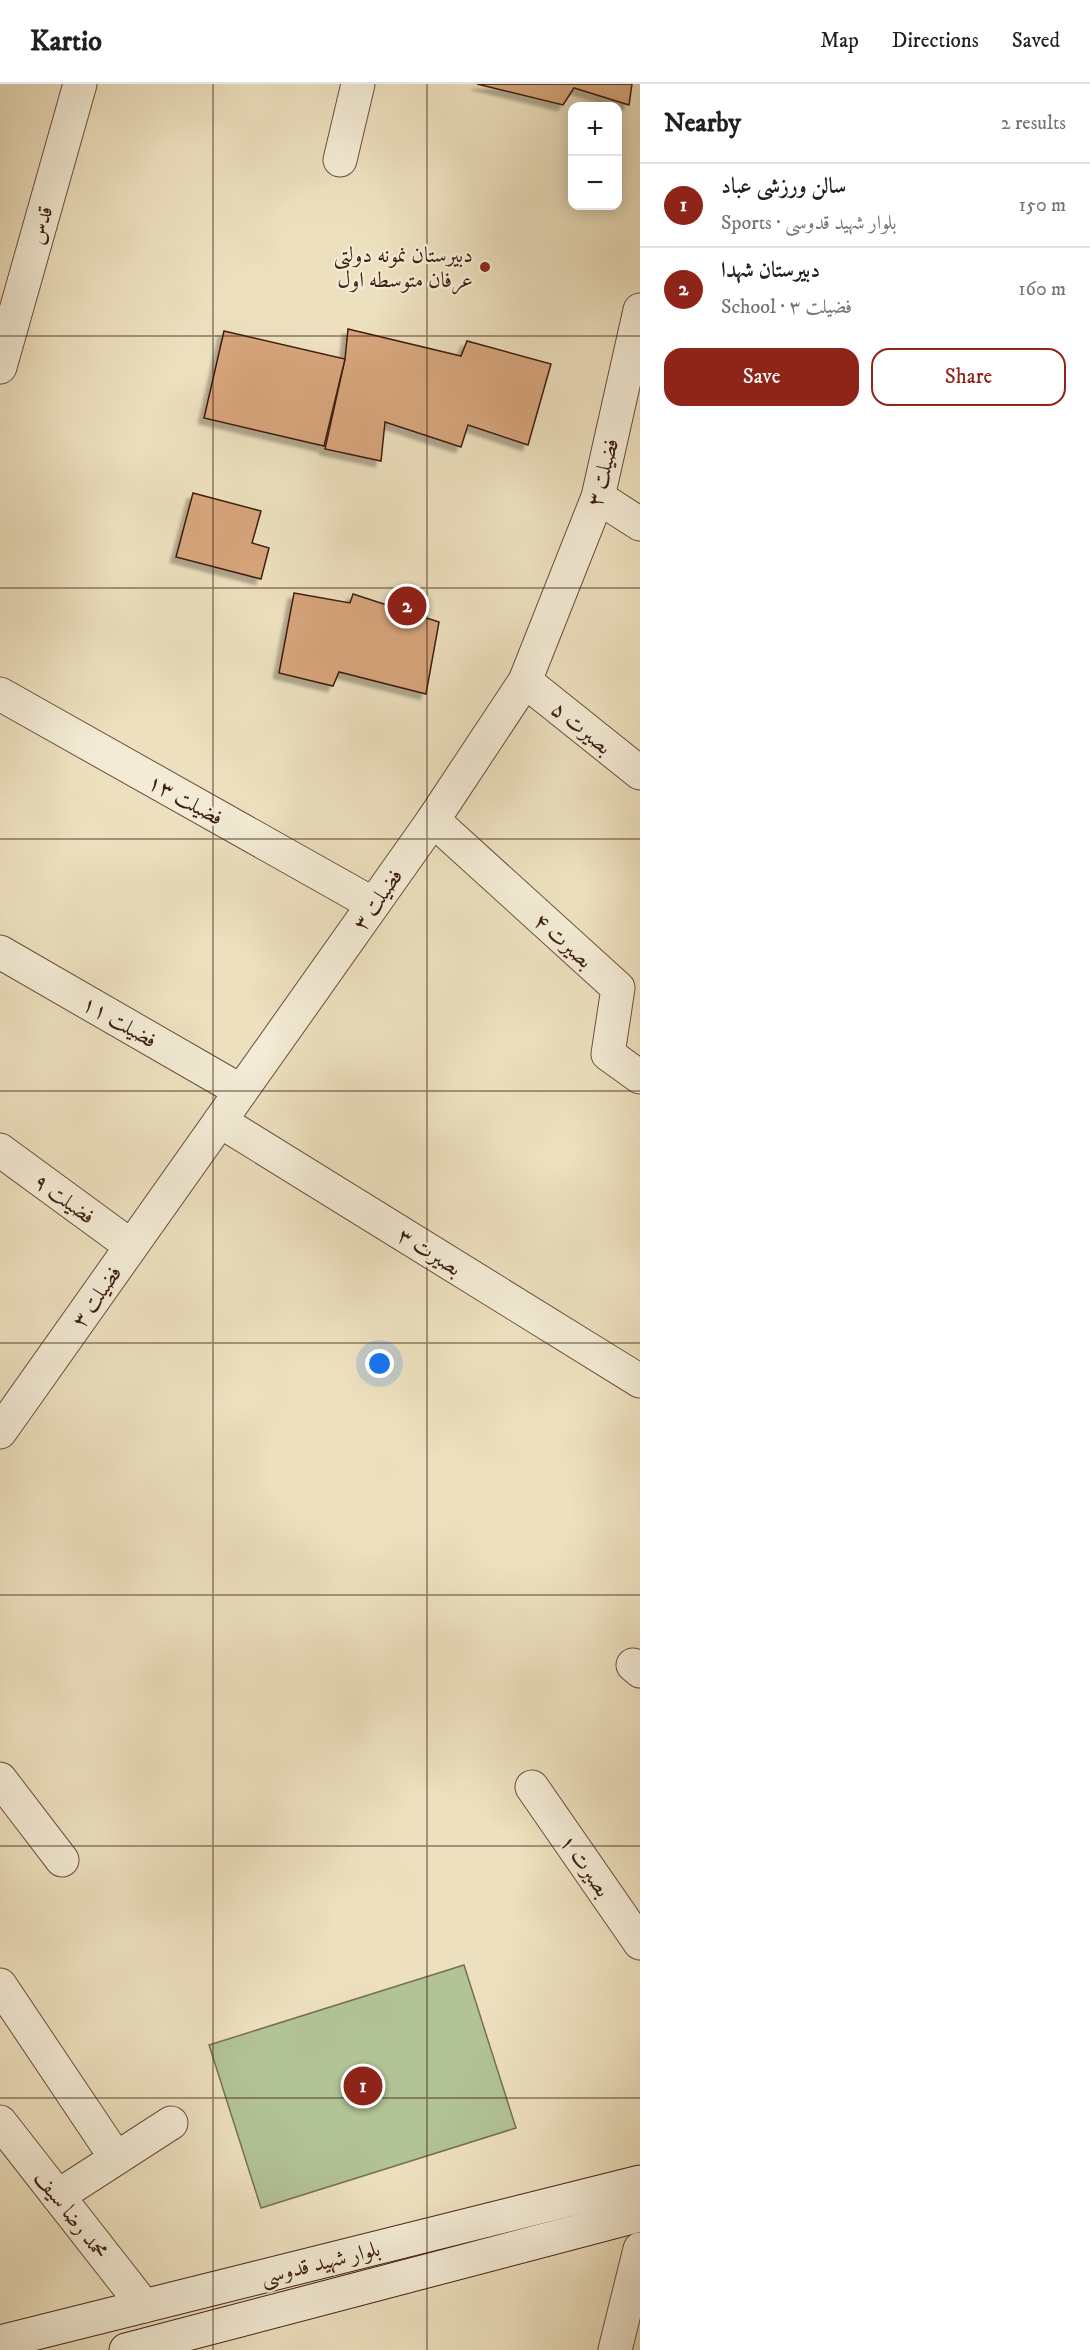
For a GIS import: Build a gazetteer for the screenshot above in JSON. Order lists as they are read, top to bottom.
{
  "streets": {
    "street": [
      "قدس",
      "فضیلت ۳",
      "بصیرت ۵",
      "فضیلت ۱۳",
      "بصیرت ۴",
      "فضیلت ۱۱",
      "فضیلت ۹",
      "بصیرت ۳",
      "بصیرت ۱",
      "محمد رضا سیف",
      "بلوار شهید قدوسی"
    ]
  },
  "crossings": [
    ["فضیلت ۳", "بصیرت ۵"],
    ["فضیلت ۳", "فضیلت ۱۳"],
    ["فضیلت ۳", "بصیرت ۴"],
    ["فضیلت ۳", "فضیلت ۱۱"],
    ["فضیلت ۳", "فضیلت ۹"],
    ["فضیلت ۳", "بصیرت ۳"],
    ["محمد رضا سیف", "بلوار شهید قدوسی"]
  ],
  "places": ["دبیرستان نمونه دولتی عرفان متوسطه اول"],
  "page": {
    "header": "Kartio",
    "nav": ["Map", "Directions", "Saved"],
    "heading": ["Nearby", "2 results"],
    "map_buttons": ["+", "−"],
    "list": [
      {
        "mark": "1",
        "name": "سالن ورزشی عباد",
        "note": "Sports · بلوار شهید قدوسی",
        "value": "150 m"
      },
      {
        "mark": "2",
        "name": "دبیرستان شهدا",
        "note": "School · فضیلت ۳",
        "value": "160 m"
      }
    ],
    "buttons": ["Save", "Share"],
    "pins": ["2", "1"]
  }
}
